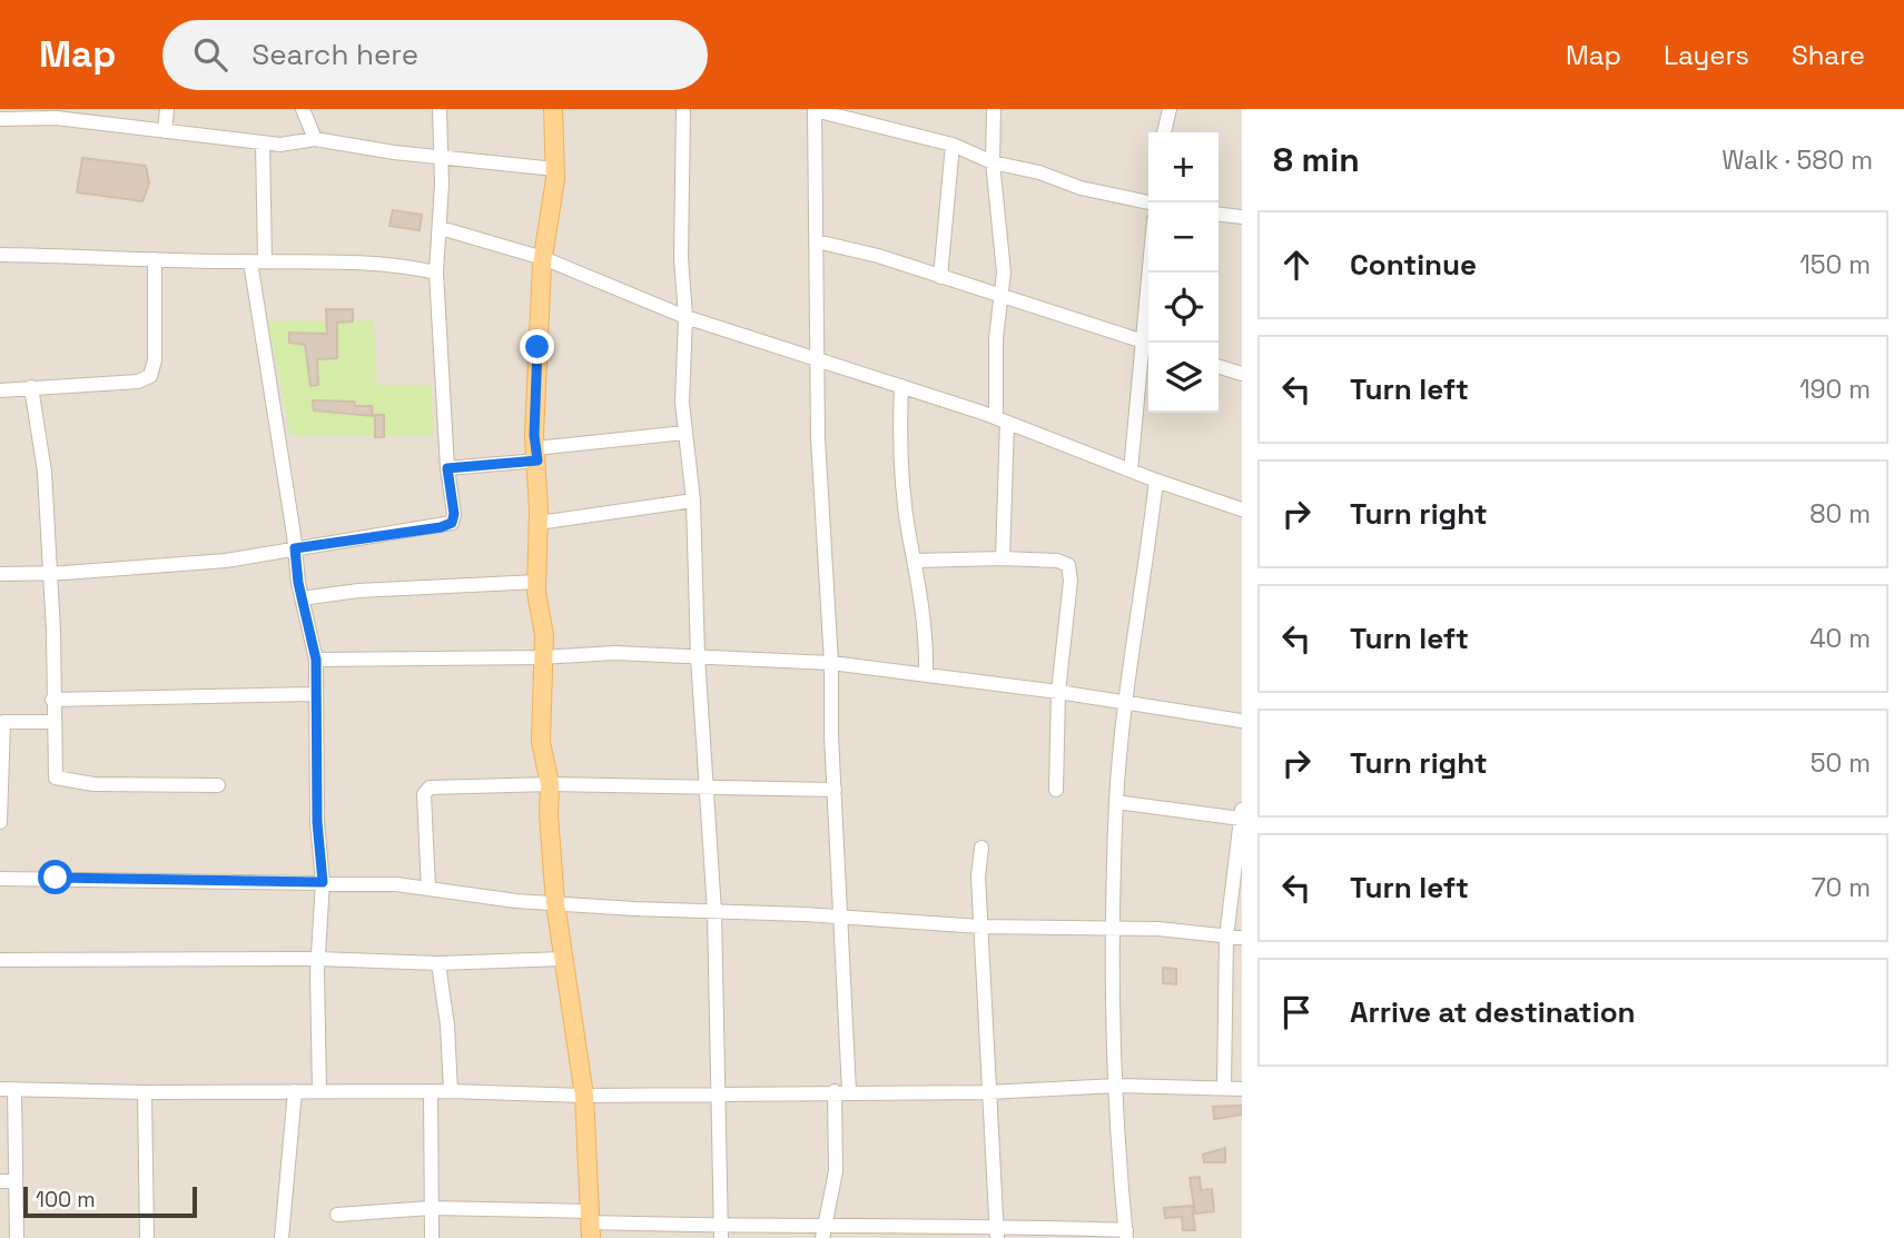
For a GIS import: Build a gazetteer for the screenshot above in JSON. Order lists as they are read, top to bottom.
{
  "scale_bar": "100 m",
  "page": {
    "header": "Map",
    "search": "Search here",
    "nav": ["Map", "Layers", "Share"],
    "heading": ["8 min", "Walk · 580 m"],
    "map_buttons": ["+", "−"],
    "list": [
      ["Continue", "150 m"],
      ["Turn left", "190 m"],
      ["Turn right", "80 m"],
      ["Turn left", "40 m"],
      ["Turn right", "50 m"],
      ["Turn left", "70 m"],
      "Arrive at destination"
    ],
    "scale": "100 m"
  }
}
